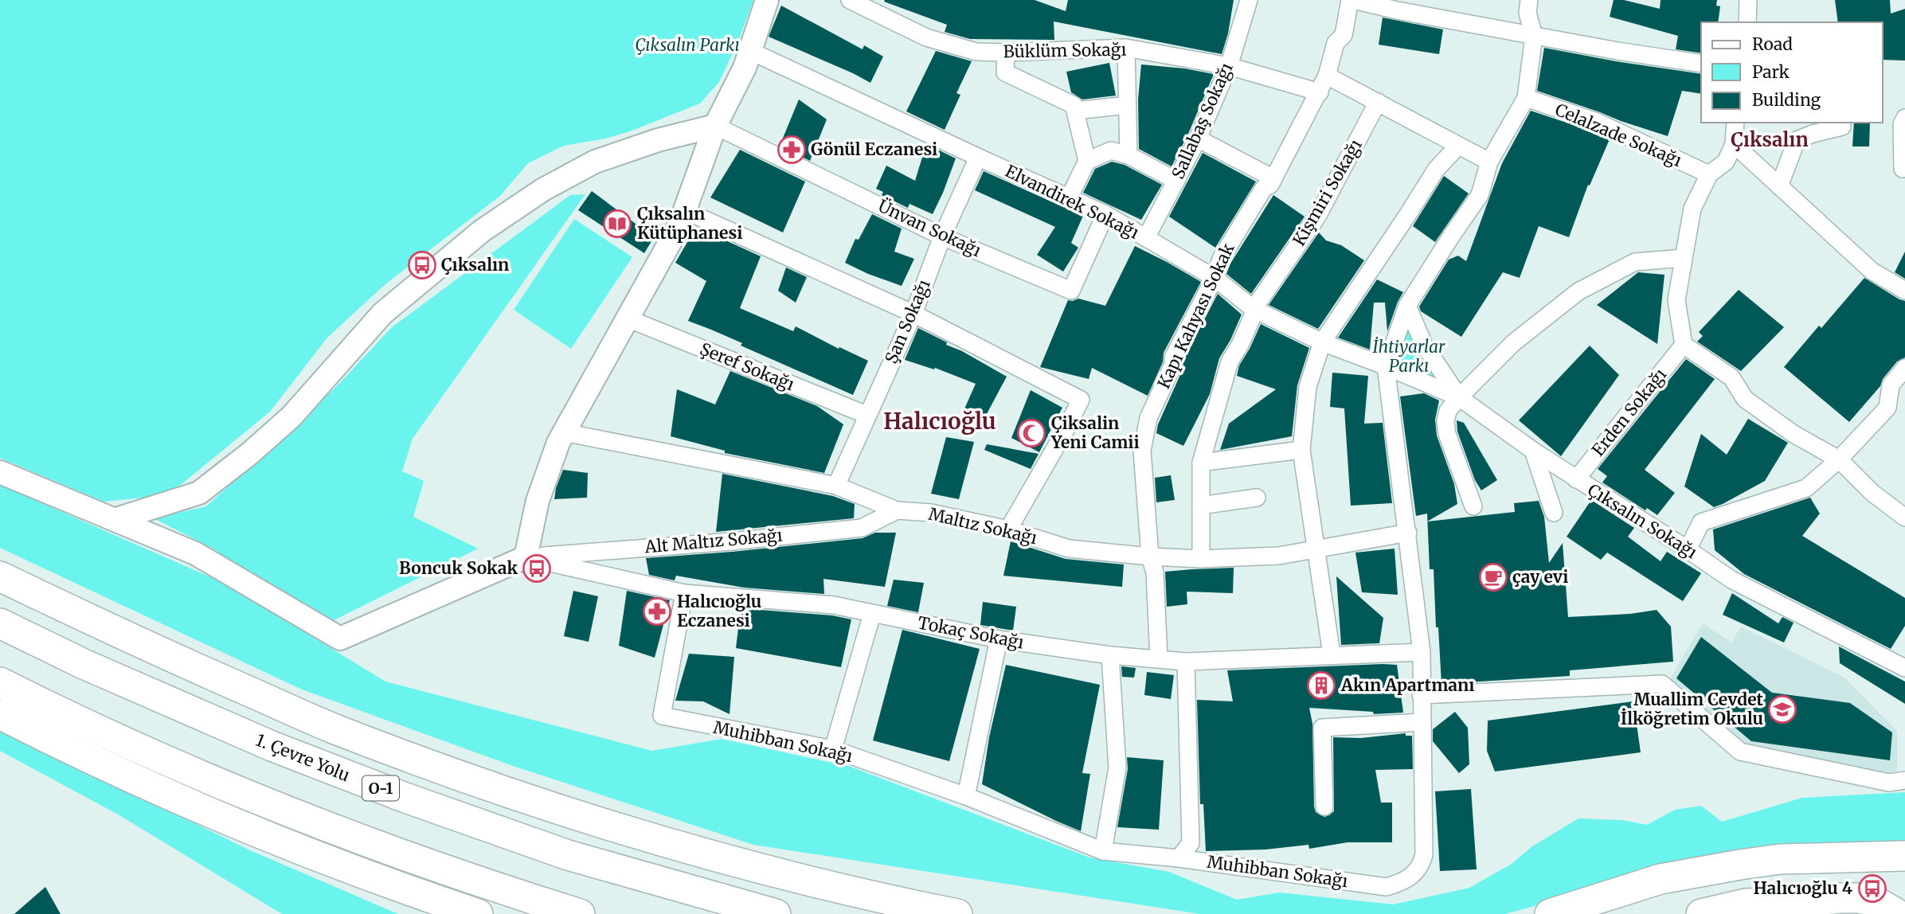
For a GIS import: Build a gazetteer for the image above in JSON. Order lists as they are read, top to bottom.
{
  "streets": {
    "highway": ["1. Çevre Yolu", "O-1"],
    "street": [
      "Büklüm Sokağı",
      "Sallabaş Sokağı",
      "Celalzade Sokağı",
      "Kişmiri Sokağı",
      "Elvandirek Sokağı",
      "Ünvan Sokağı",
      "Kapı Kahyası Sokak",
      "Şan Sokağı",
      "Şeref Sokağı",
      "Erden Sokağı",
      "Çıksalın Sokağı",
      "Maltız Sokağı",
      "Alt Maltız Sokağı",
      "Tokaç Sokağı",
      "Muhibban Sokağı"
    ]
  },
  "crossings": [
    ["Büklüm Sokağı", "Sallabaş Sokağı"],
    ["Büklüm Sokağı", "Kapı Kahyası Sokak"],
    ["Sallabaş Sokağı", "Elvandirek Sokağı"],
    ["Kişmiri Sokağı", "Elvandirek Sokağı"],
    ["Kişmiri Sokağı", "Maltız Sokağı"],
    ["Elvandirek Sokağı", "Ünvan Sokağı"],
    ["Elvandirek Sokağı", "Kapı Kahyası Sokak"],
    ["Elvandirek Sokağı", "Şan Sokağı"],
    ["Elvandirek Sokağı", "Çıksalın Sokağı"],
    ["Elvandirek Sokağı", "Muhibban Sokağı"],
    ["Ünvan Sokağı", "Şan Sokağı"],
    ["Kapı Kahyası Sokak", "Maltız Sokağı"],
    ["Kapı Kahyası Sokak", "Tokaç Sokağı"],
    ["Şan Sokağı", "Şeref Sokağı"],
    ["Şan Sokağı", "Maltız Sokağı"],
    ["Erden Sokağı", "Çıksalın Sokağı"],
    ["Çıksalın Sokağı", "Muhibban Sokağı"],
    ["Maltız Sokağı", "Alt Maltız Sokağı"],
    ["Maltız Sokağı", "Muhibban Sokağı"],
    ["Alt Maltız Sokağı", "Tokaç Sokağı"],
    ["Tokaç Sokağı", "Muhibban Sokağı"]
  ],
  "districts": ["Çıksalın", "Halıcıoğlu"],
  "parks": ["Çıksalın Parkı", "İhtiyarlar Parkı"],
  "places": {
    "pharmacy": ["Gönül Eczanesi", "Halıcıoğlu Eczanesi"],
    "library": ["Çıksalın Kütüphanesi"],
    "bus stop": ["Çıksalın", "Boncuk Sokak", "Halıcıoğlu 4"],
    "mosque": ["Çiksalin Yeni Camii"],
    "cafe": ["çay evi"],
    "building": ["Akın Apartmanı"],
    "school or university": ["Muallim Cevdet İlköğretim Okulu"]
  },
  "legend": ["Road", "Park", "Building"]
}
